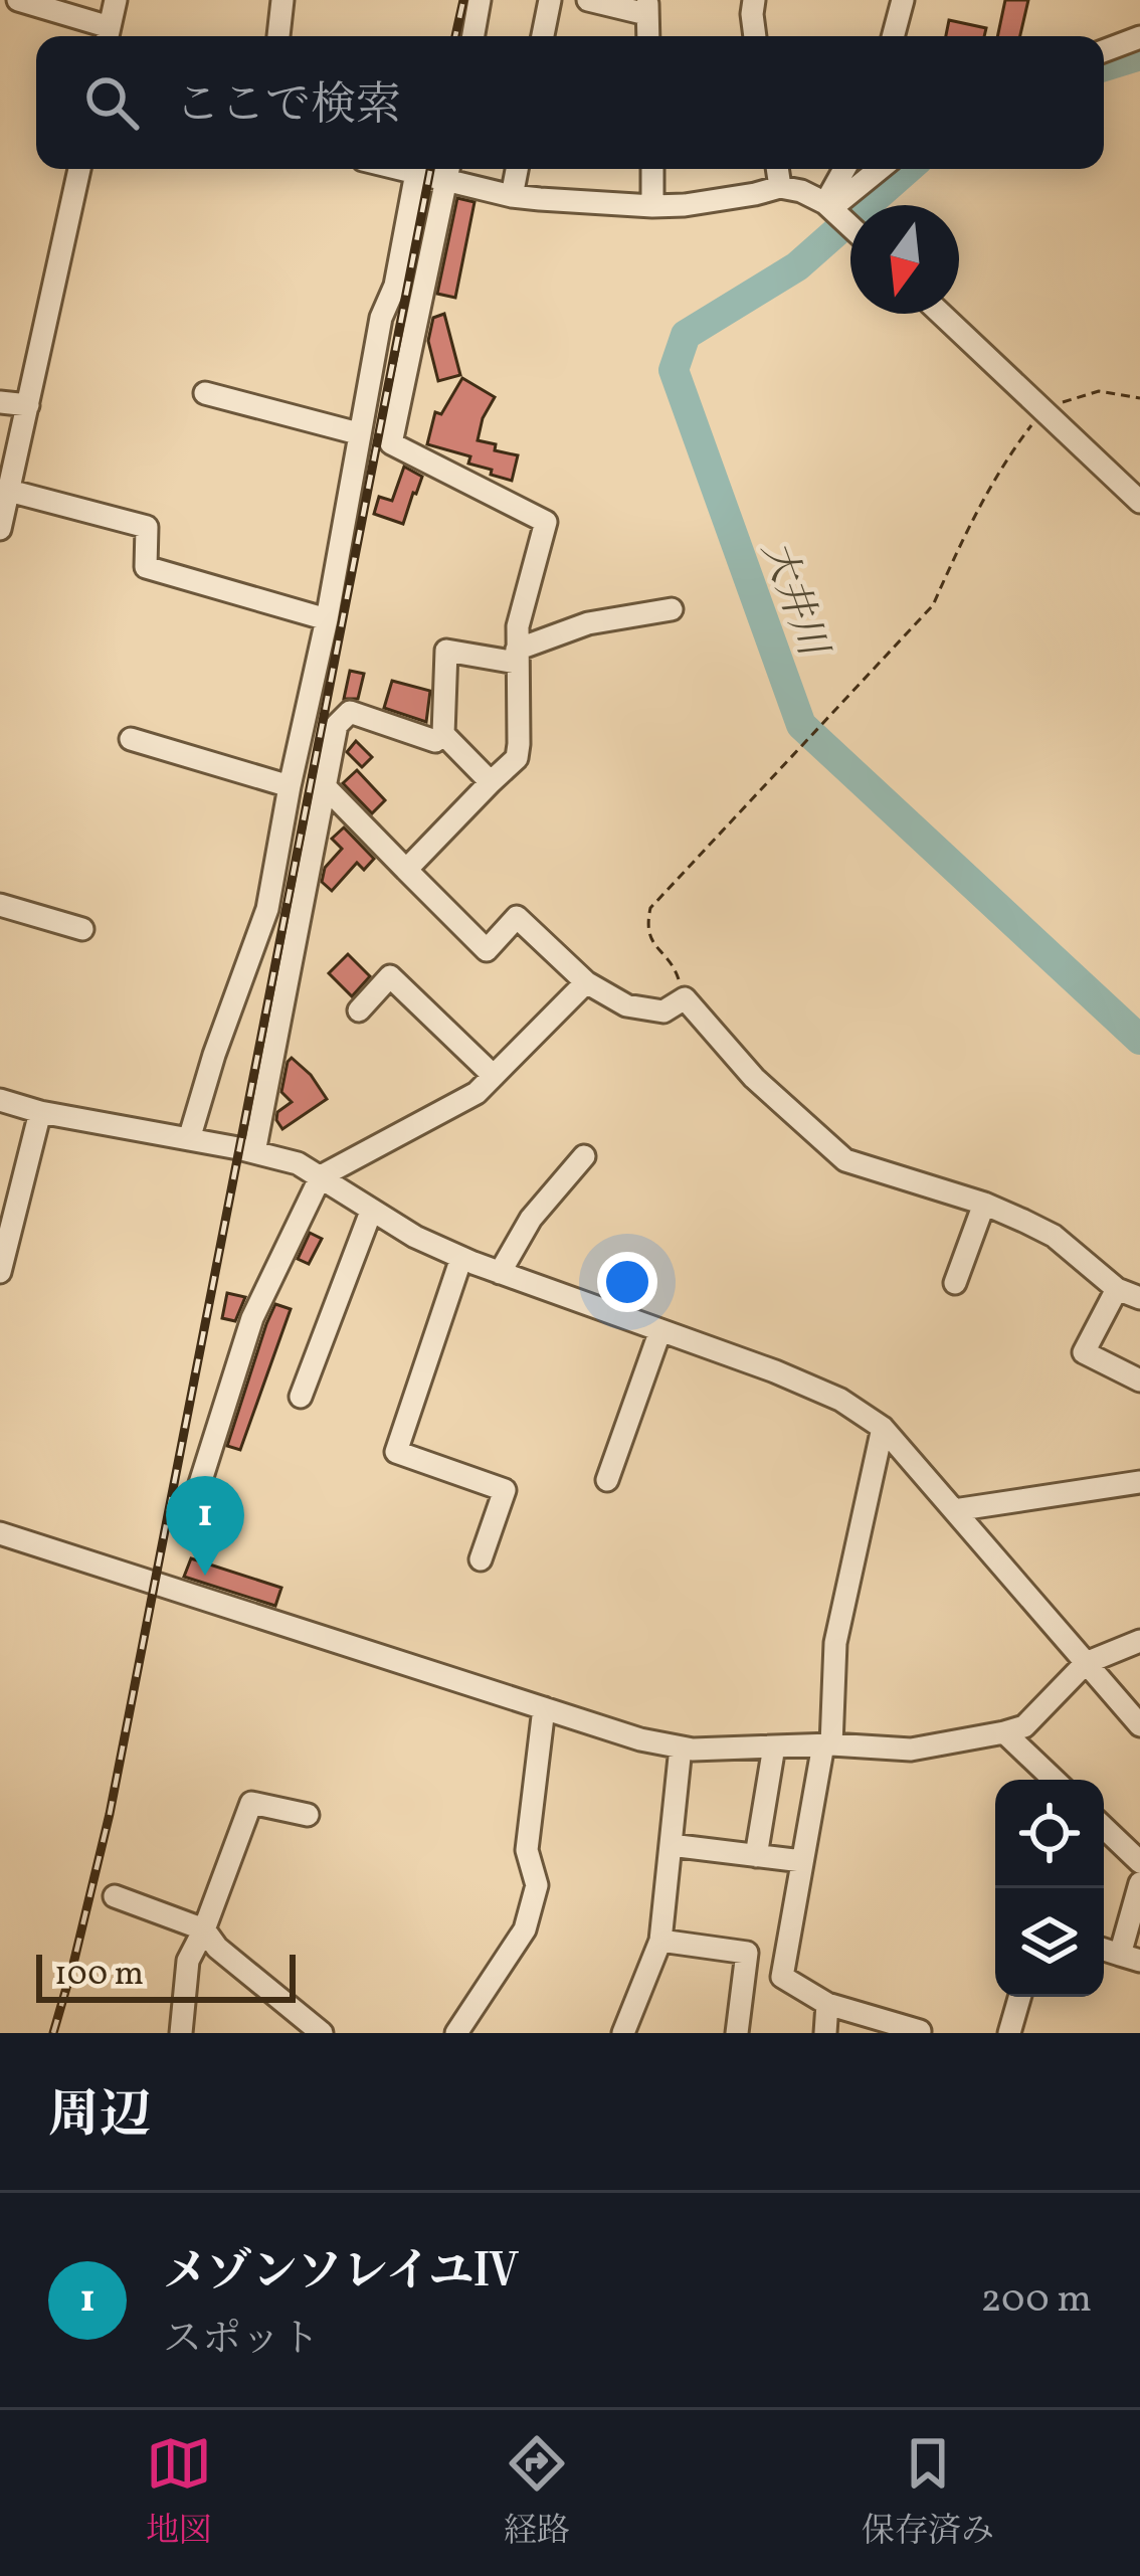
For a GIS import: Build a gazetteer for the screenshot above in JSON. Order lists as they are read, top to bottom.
{
  "water": ["大井川"],
  "scale_bar": "100 m",
  "north": "bottom",
  "page": {
    "search": "ここで検索",
    "pins": "1",
    "scale": "100 m",
    "heading": "周辺",
    "list": [
      {
        "mark": "1",
        "name": "メゾンソレイユⅣ",
        "note": "スポット",
        "value": "200 m"
      }
    ],
    "nav": ["地図", "経路", "保存済み"]
  }
}
